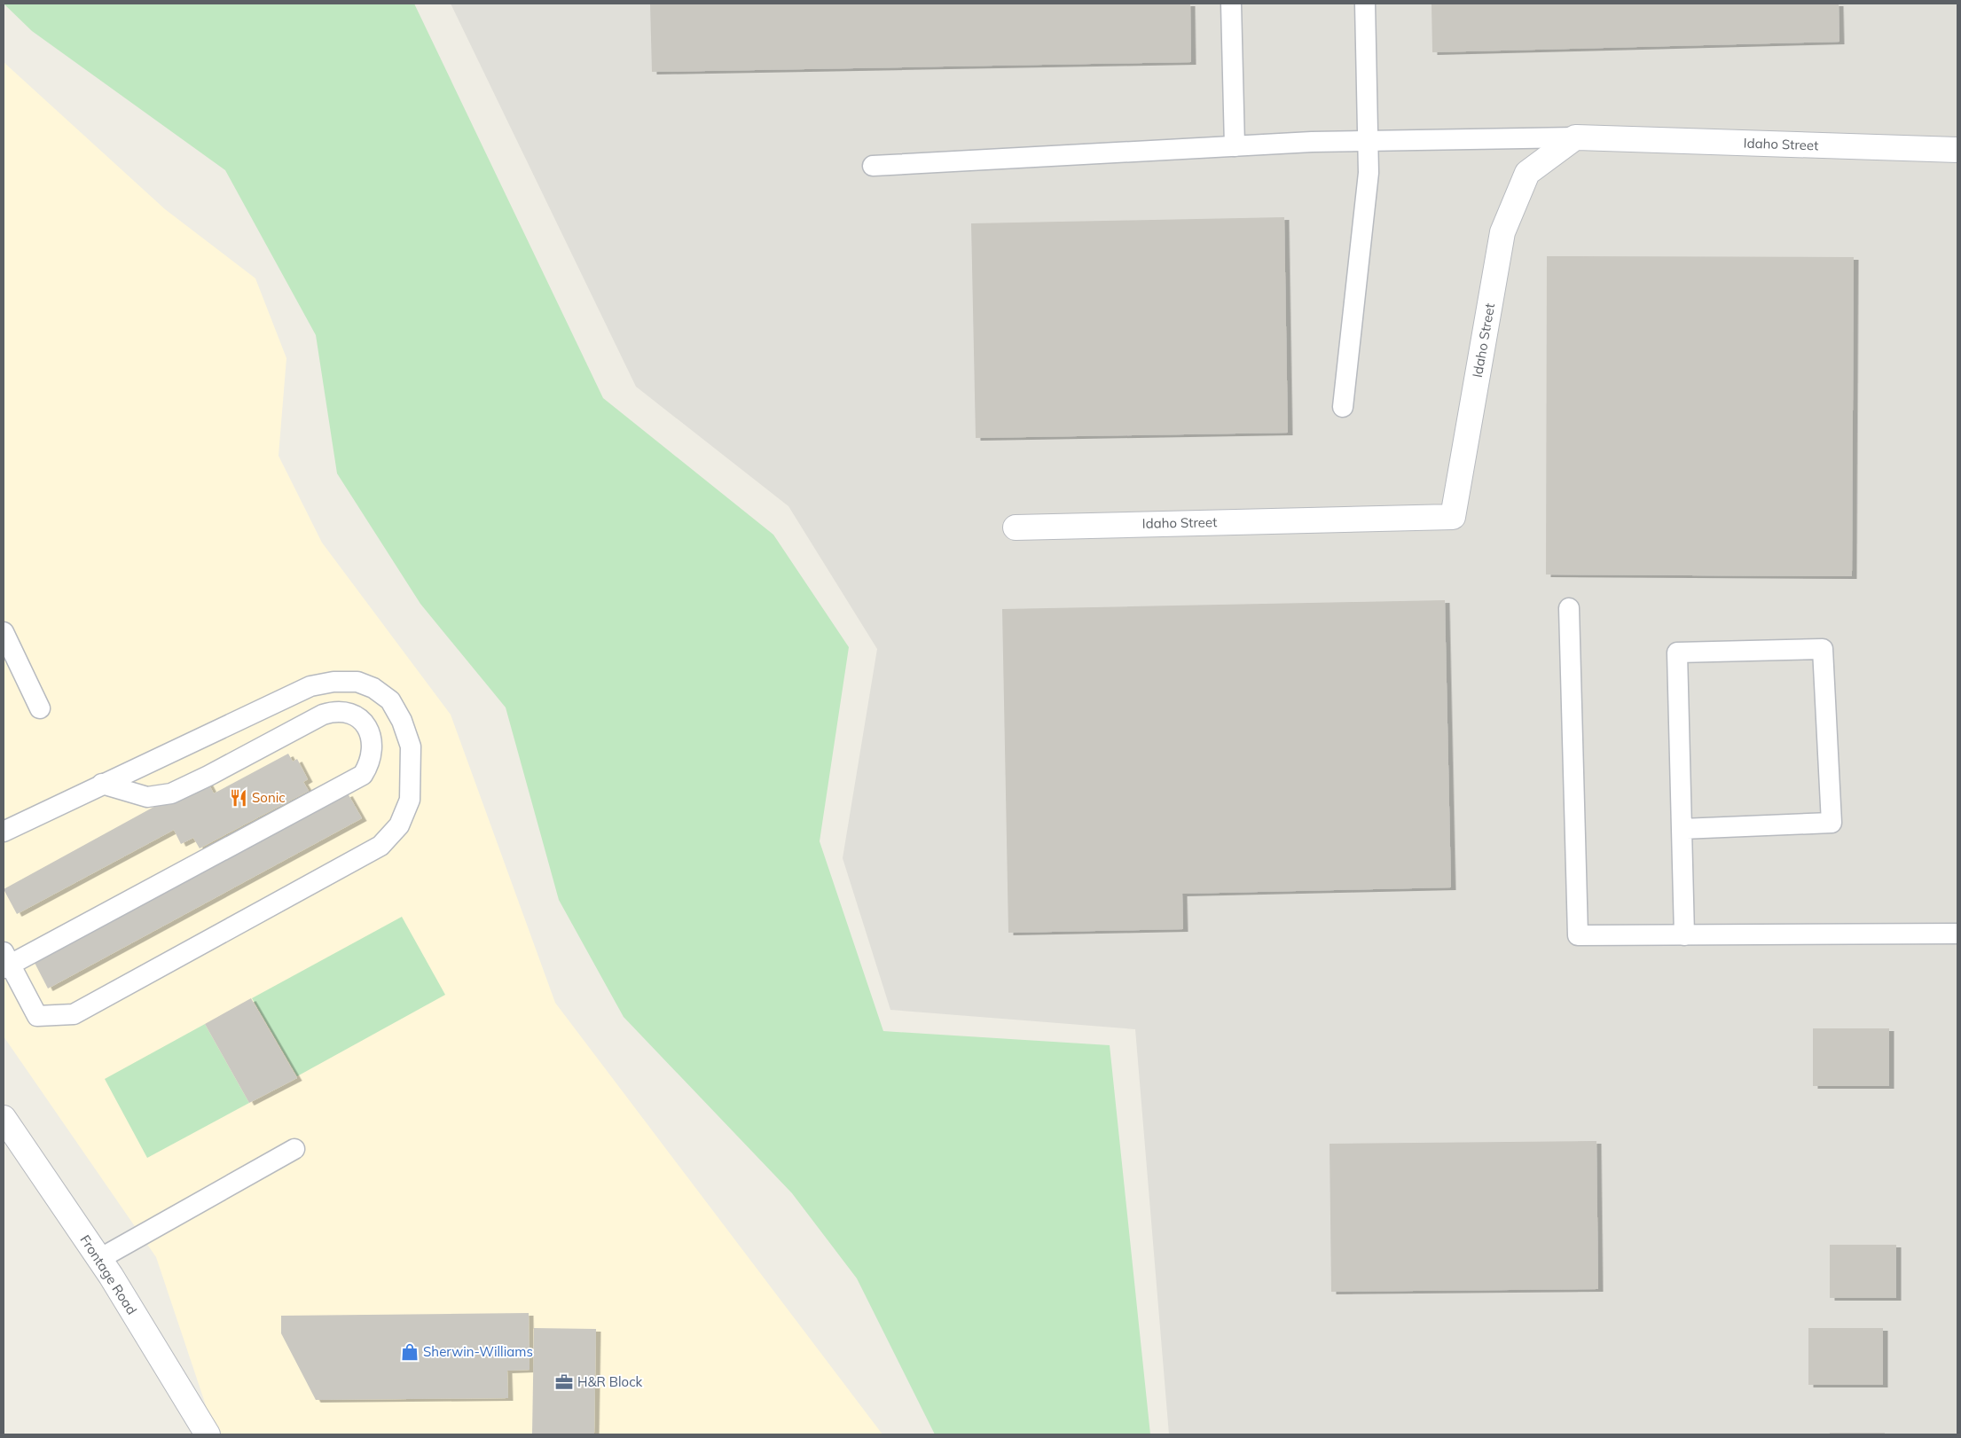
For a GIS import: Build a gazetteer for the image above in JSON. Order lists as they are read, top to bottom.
{
  "streets": {
    "street": ["Idaho Street", "Frontage Road"]
  },
  "places": {
    "restaurant": ["Sonic"],
    "shop": ["Sherwin-Williams"],
    "office": ["H&R Block"]
  }
}
